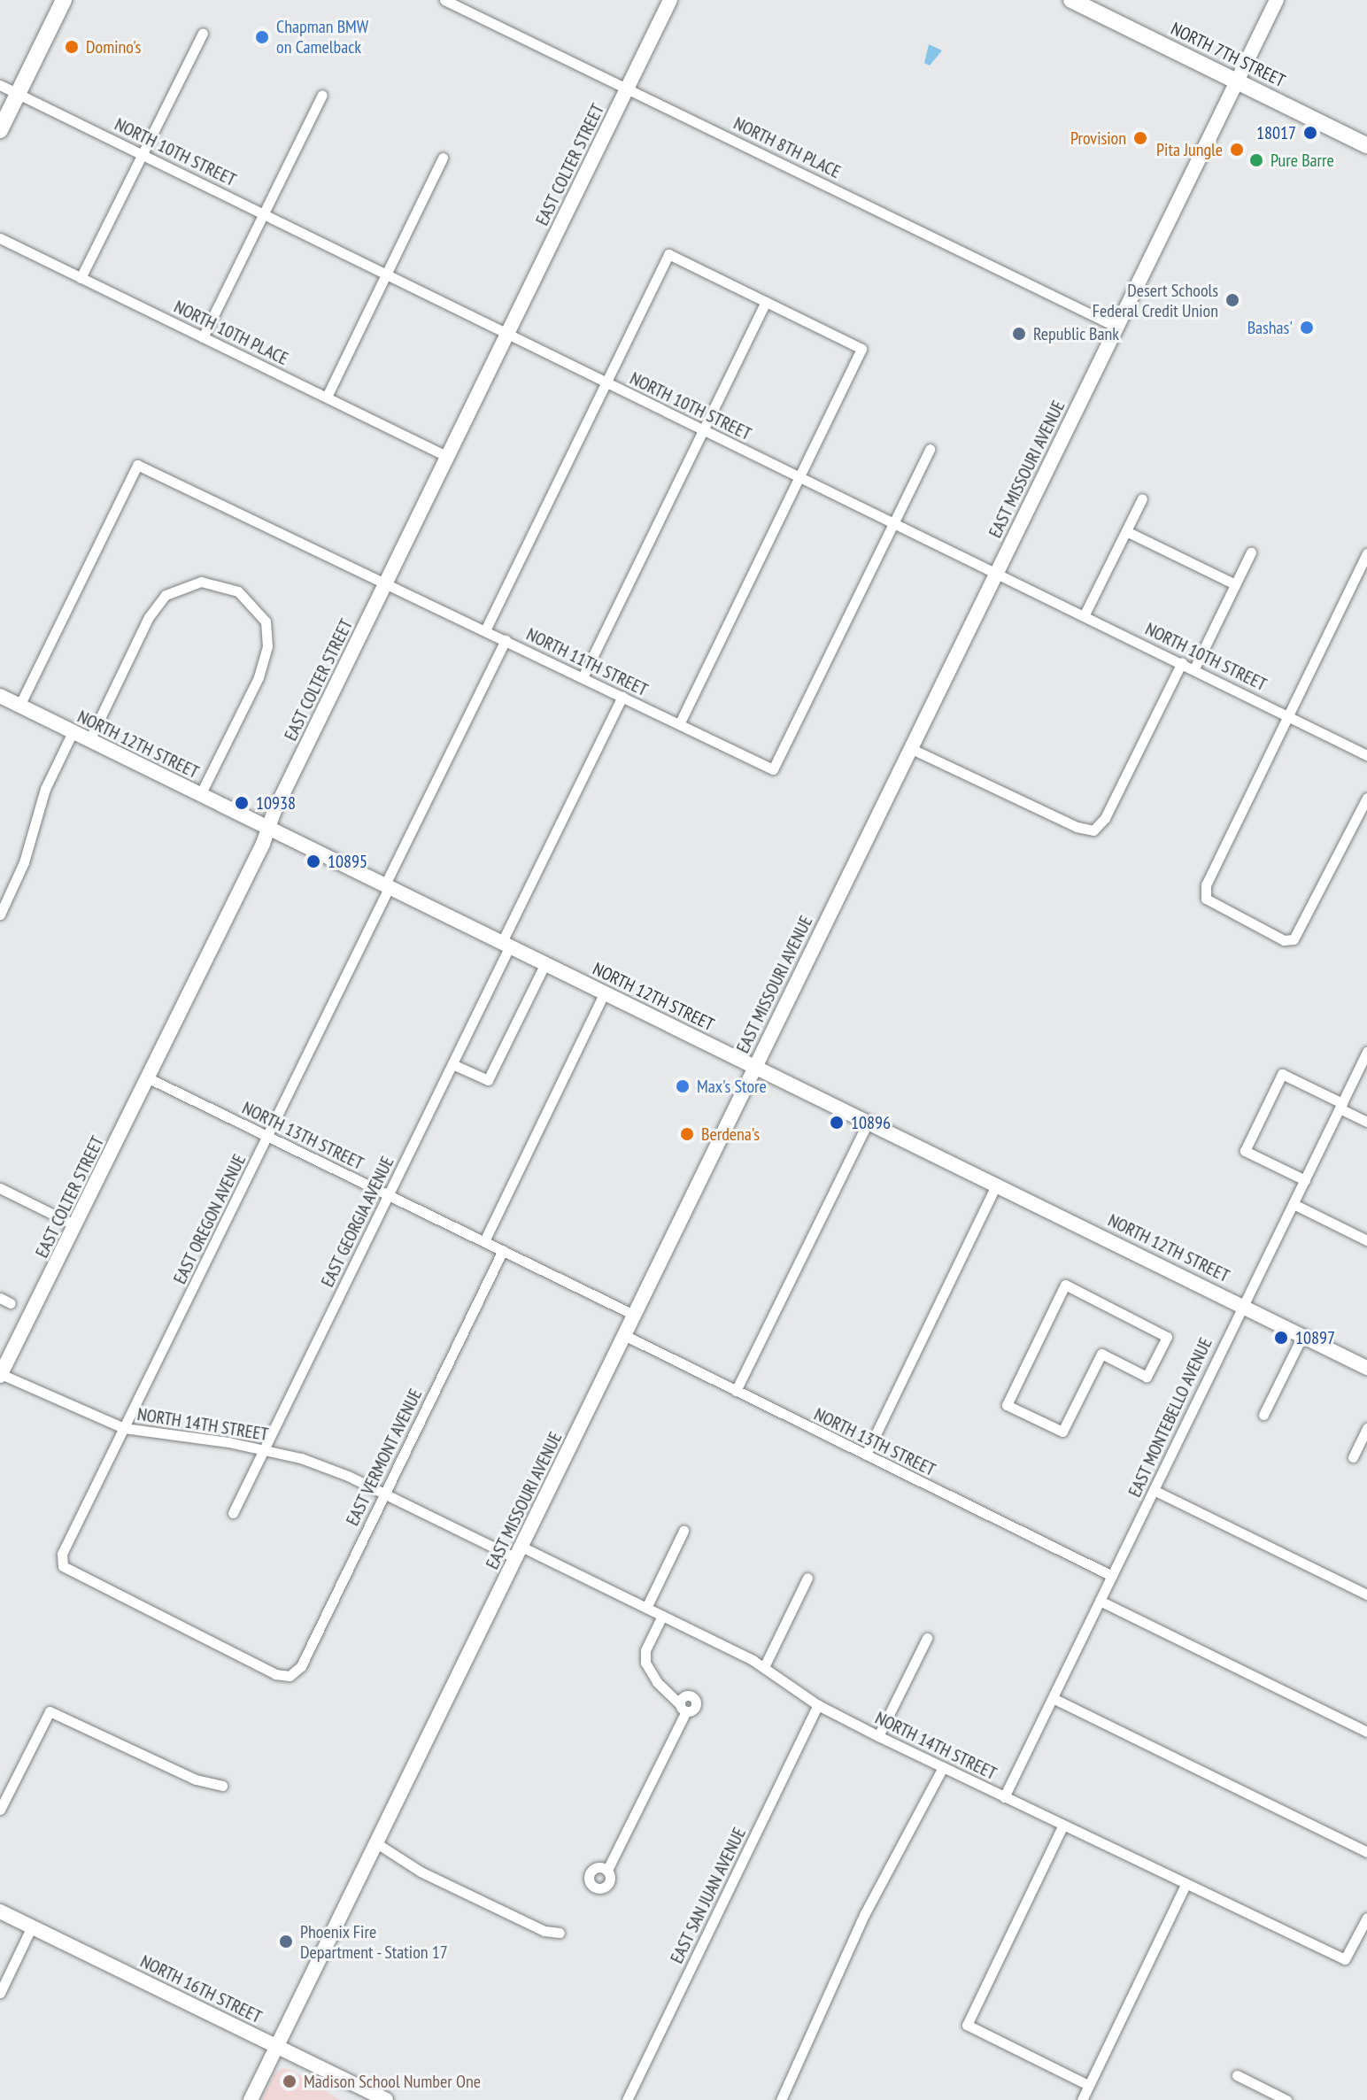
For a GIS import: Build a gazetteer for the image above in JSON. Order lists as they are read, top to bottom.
{
  "streets": {
    "main road": ["NORTH 7TH STREET"],
    "street": [
      "NORTH 8TH PLACE",
      "NORTH 10TH STREET",
      "EAST COLTER STREET",
      "NORTH 10TH PLACE",
      "EAST MISSOURI AVENUE",
      "NORTH 11TH STREET",
      "NORTH 12TH STREET",
      "NORTH 13TH STREET",
      "EAST OREGON AVENUE",
      "EAST GEORGIA AVENUE",
      "EAST MONTEBELLO AVENUE",
      "NORTH 14TH STREET",
      "EAST VERMONT AVENUE",
      "EAST SAN JUAN AVENUE",
      "NORTH 16TH STREET"
    ]
  },
  "crossings": [
    ["NORTH 7TH STREET", "EAST MISSOURI AVENUE"],
    ["NORTH 8TH PLACE", "EAST COLTER STREET"],
    ["NORTH 8TH PLACE", "EAST MISSOURI AVENUE"],
    ["NORTH 10TH STREET", "EAST COLTER STREET"],
    ["NORTH 10TH STREET", "EAST MISSOURI AVENUE"],
    ["NORTH 10TH STREET", "NORTH 11TH STREET"],
    ["EAST COLTER STREET", "NORTH 10TH PLACE"],
    ["EAST COLTER STREET", "NORTH 11TH STREET"],
    ["EAST COLTER STREET", "NORTH 12TH STREET"],
    ["EAST COLTER STREET", "NORTH 13TH STREET"],
    ["EAST COLTER STREET", "NORTH 14TH STREET"],
    ["EAST MISSOURI AVENUE", "NORTH 12TH STREET"],
    ["EAST MISSOURI AVENUE", "NORTH 13TH STREET"],
    ["EAST MISSOURI AVENUE", "NORTH 14TH STREET"],
    ["EAST MISSOURI AVENUE", "NORTH 16TH STREET"],
    ["NORTH 11TH STREET", "NORTH 12TH STREET"],
    ["NORTH 11TH STREET", "EAST OREGON AVENUE"],
    ["NORTH 11TH STREET", "EAST GEORGIA AVENUE"],
    ["NORTH 12TH STREET", "EAST OREGON AVENUE"],
    ["NORTH 12TH STREET", "EAST GEORGIA AVENUE"],
    ["NORTH 12TH STREET", "EAST MONTEBELLO AVENUE"],
    ["NORTH 13TH STREET", "EAST OREGON AVENUE"],
    ["NORTH 13TH STREET", "EAST GEORGIA AVENUE"],
    ["NORTH 13TH STREET", "EAST MONTEBELLO AVENUE"],
    ["NORTH 13TH STREET", "EAST VERMONT AVENUE"],
    ["EAST OREGON AVENUE", "NORTH 14TH STREET"],
    ["EAST OREGON AVENUE", "EAST VERMONT AVENUE"],
    ["EAST GEORGIA AVENUE", "NORTH 14TH STREET"],
    ["EAST MONTEBELLO AVENUE", "NORTH 14TH STREET"],
    ["NORTH 14TH STREET", "EAST VERMONT AVENUE"],
    ["NORTH 14TH STREET", "EAST SAN JUAN AVENUE"]
  ],
  "places": [
    "Chapman BMW on Camelback",
    "Domino's",
    "18017",
    "Provision",
    "Pita Jungle",
    "Pure Barre",
    "Desert Schools Federal Credit Union",
    "Bashas'",
    "Republic Bank",
    "10938",
    "10895",
    "Max's Store",
    "10896",
    "Berdena's",
    "10897",
    "Phoenix Fire Department - Station 17",
    "Madison School Number One"
  ]
}
